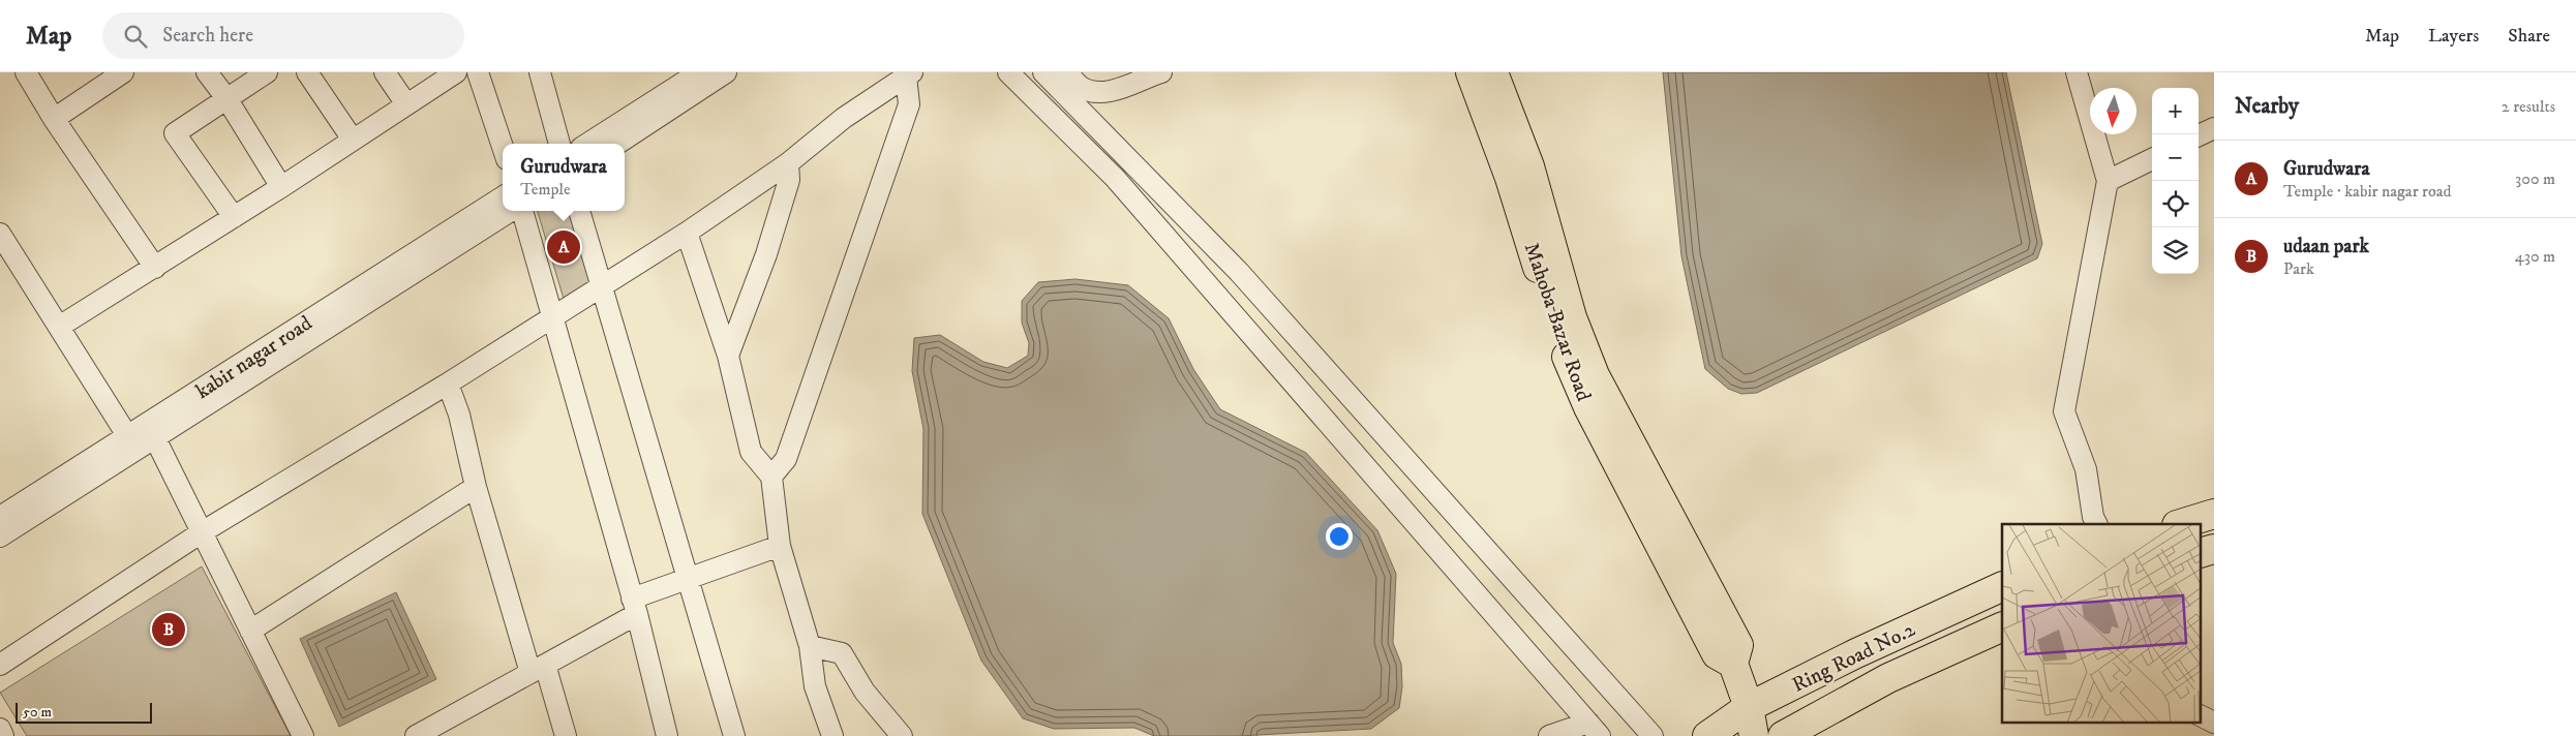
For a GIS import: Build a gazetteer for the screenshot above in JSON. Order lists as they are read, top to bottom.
{
  "streets": {
    "main road": ["Mahoba Bazar Road", "Ring Road No.2"],
    "street": ["kabir nagar road"]
  },
  "crossings": [
    ["Mahoba Bazar Road", "Ring Road No.2"]
  ],
  "scale_bar": "50 m",
  "north": "bottom",
  "page": {
    "header": "Map",
    "search": "Search here",
    "nav": ["Map", "Layers", "Share"],
    "heading": ["Nearby", "2 results"],
    "map_buttons": ["+", "−"],
    "list": [
      {
        "mark": "A",
        "name": "Gurudwara",
        "note": "Temple · kabir nagar road",
        "value": "300 m"
      },
      {
        "mark": "B",
        "name": "udaan park",
        "note": "Park",
        "value": "430 m"
      }
    ],
    "popup": ["Gurudwara", "Temple"],
    "pins": ["A", "B"],
    "scale": "50 m"
  }
}
